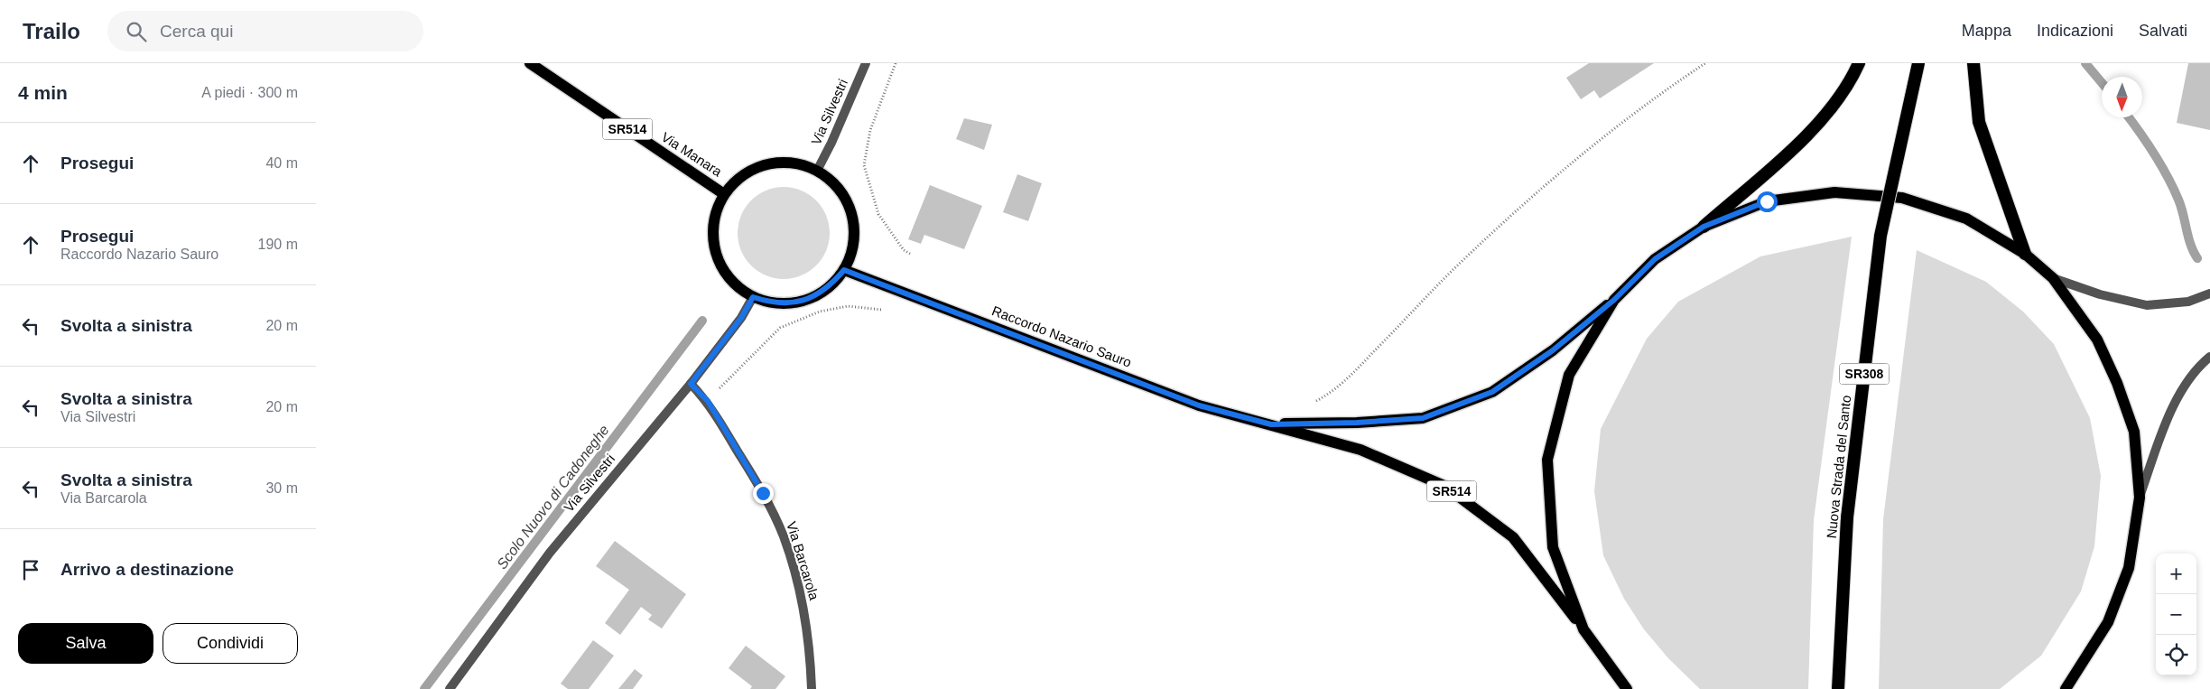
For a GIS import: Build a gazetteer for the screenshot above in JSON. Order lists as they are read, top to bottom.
{
  "streets": {
    "highway": ["SR308", "Nuova Strada del Santo"],
    "main road": ["SR514", "Via Manara", "Raccordo Nazario Sauro"],
    "street": ["Via Silvestri", "Via Barcarola"]
  },
  "crossings": [
    ["Via Silvestri", "Via Manara"],
    ["Via Silvestri", "Raccordo Nazario Sauro"],
    ["Via Silvestri", "Via Barcarola"],
    ["Via Manara", "Raccordo Nazario Sauro"]
  ],
  "water": ["Scolo Nuovo di Cadoneghe"],
  "north": "bottom",
  "page": {
    "header": "Trailo",
    "search": "Cerca qui",
    "nav": ["Mappa", "Indicazioni", "Salvati"],
    "heading": ["4 min", "A piedi · 300 m"],
    "list": [
      ["Prosegui", "40 m"],
      ["Prosegui", "Raccordo Nazario Sauro", "190 m"],
      ["Svolta a sinistra", "20 m"],
      ["Svolta a sinistra", "Via Silvestri", "20 m"],
      ["Svolta a sinistra", "Via Barcarola", "30 m"],
      "Arrivo a destinazione"
    ],
    "map_buttons": ["+", "−"],
    "buttons": ["Salva", "Condividi"]
  }
}
